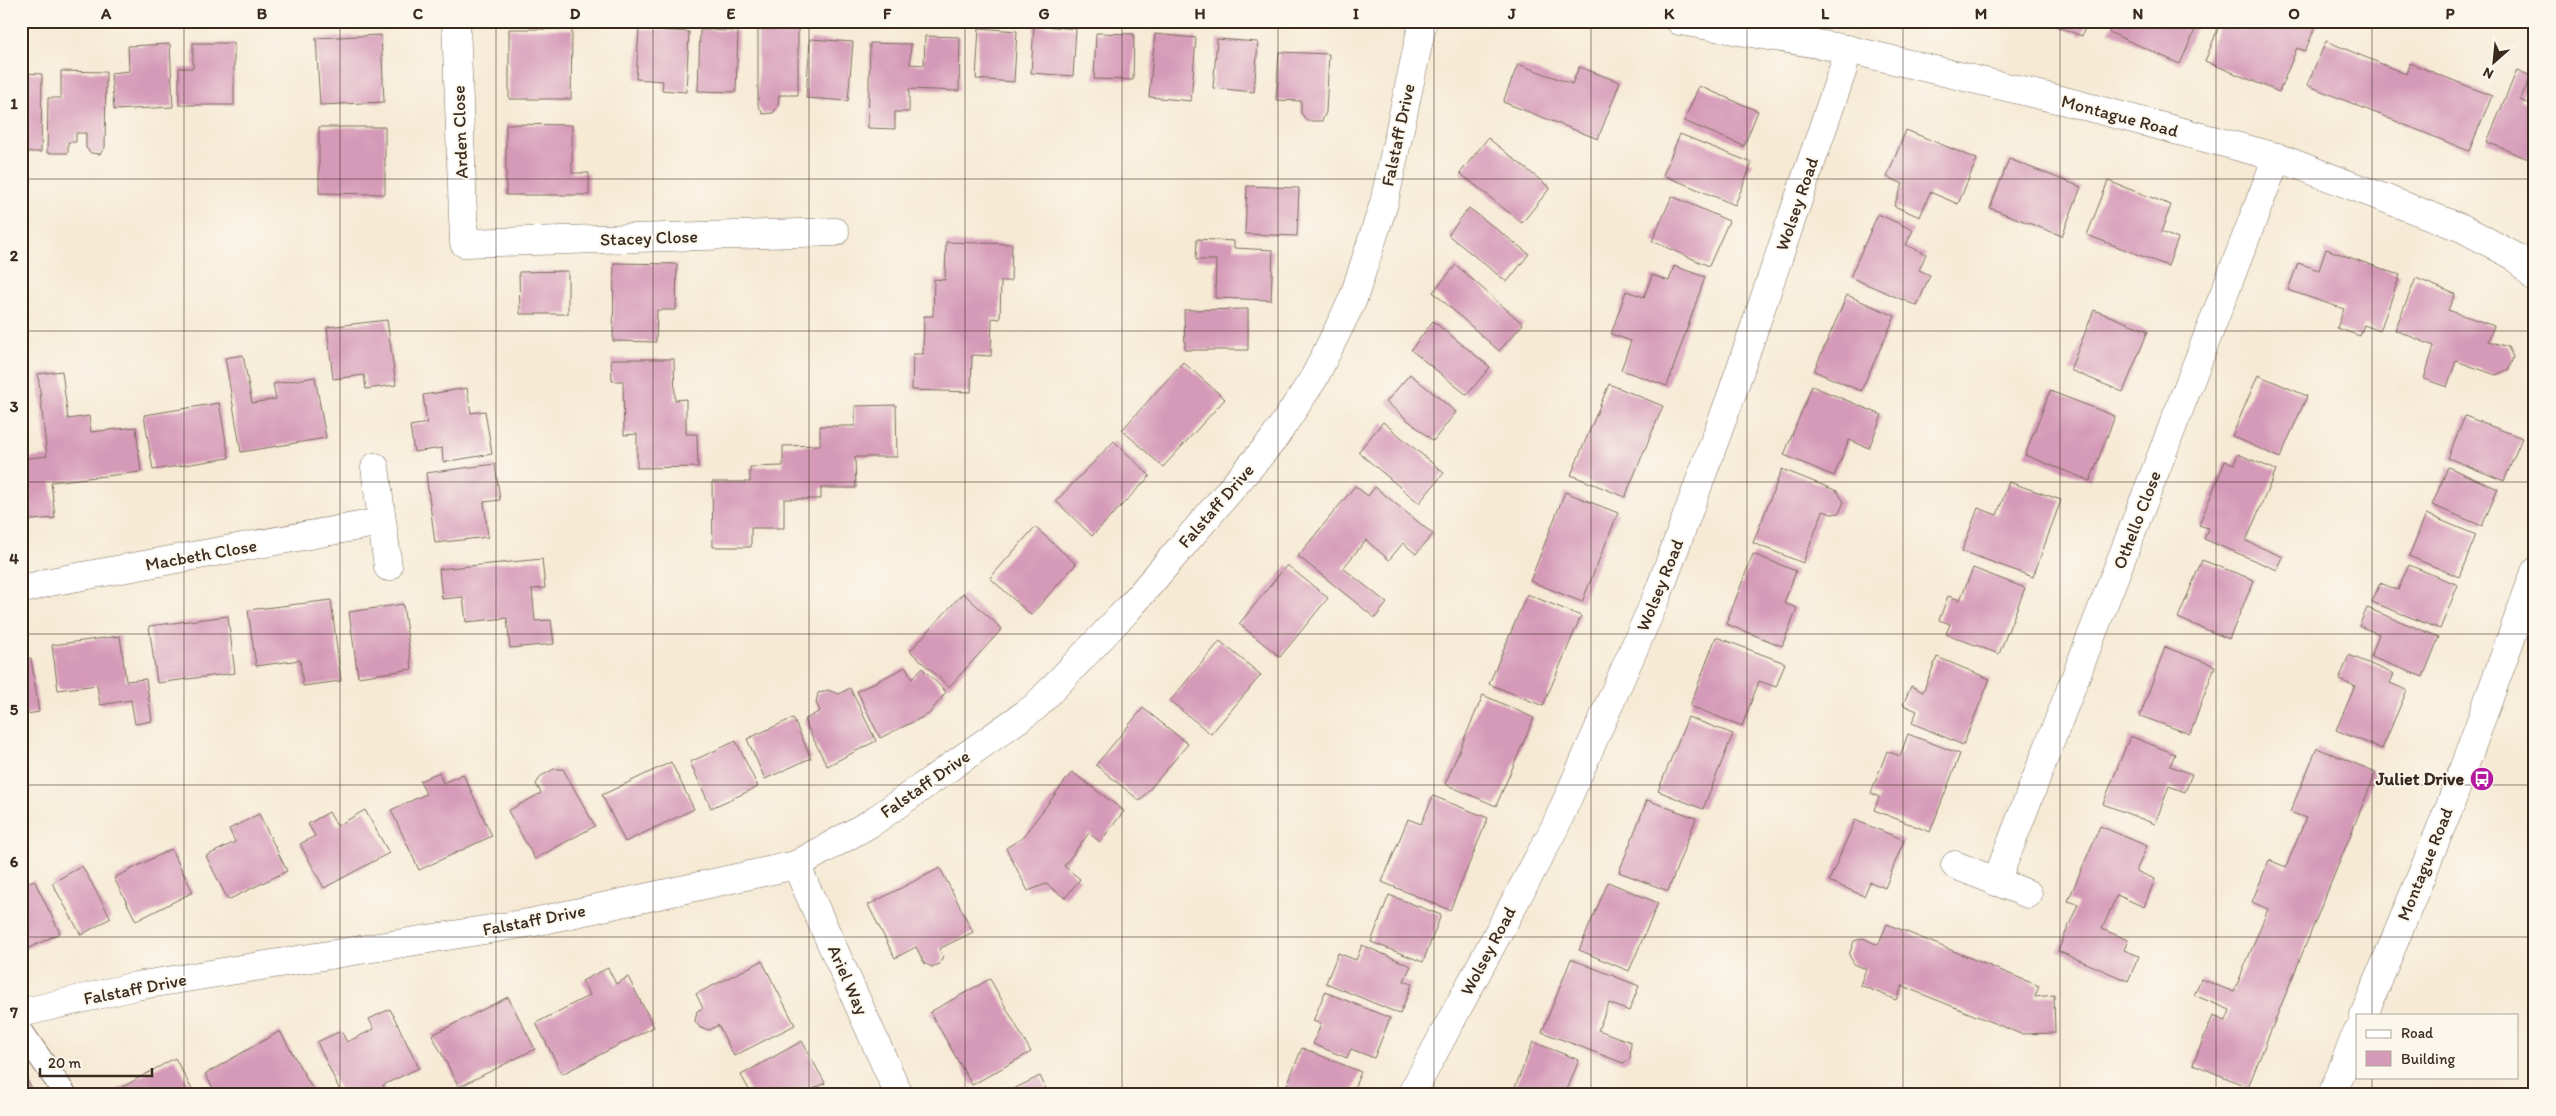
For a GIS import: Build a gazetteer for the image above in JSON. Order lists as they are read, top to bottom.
{
  "streets": {
    "street": [
      "Montague Road",
      "Arden Close",
      "Falstaff Drive",
      "Wolsey Road",
      "Stacey Close",
      "Othello Close",
      "Macbeth Close",
      "Ariel Way"
    ]
  },
  "crossings": [
    ["Montague Road", "Wolsey Road"],
    ["Montague Road", "Othello Close"],
    ["Arden Close", "Stacey Close"],
    ["Falstaff Drive", "Ariel Way"]
  ],
  "places": {
    "bus stop": ["Juliet Drive"]
  },
  "legend": ["Road", "Building"],
  "scale_bar": "20 m",
  "north": "bottom left",
  "grid": {
    "columns": [
      "A",
      "B",
      "C",
      "D",
      "E",
      "F",
      "G",
      "H",
      "I",
      "J",
      "K",
      "L",
      "M",
      "N",
      "O",
      "P"
    ],
    "rows": [
      "1",
      "2",
      "3",
      "4",
      "5",
      "6",
      "7"
    ]
  }
}
